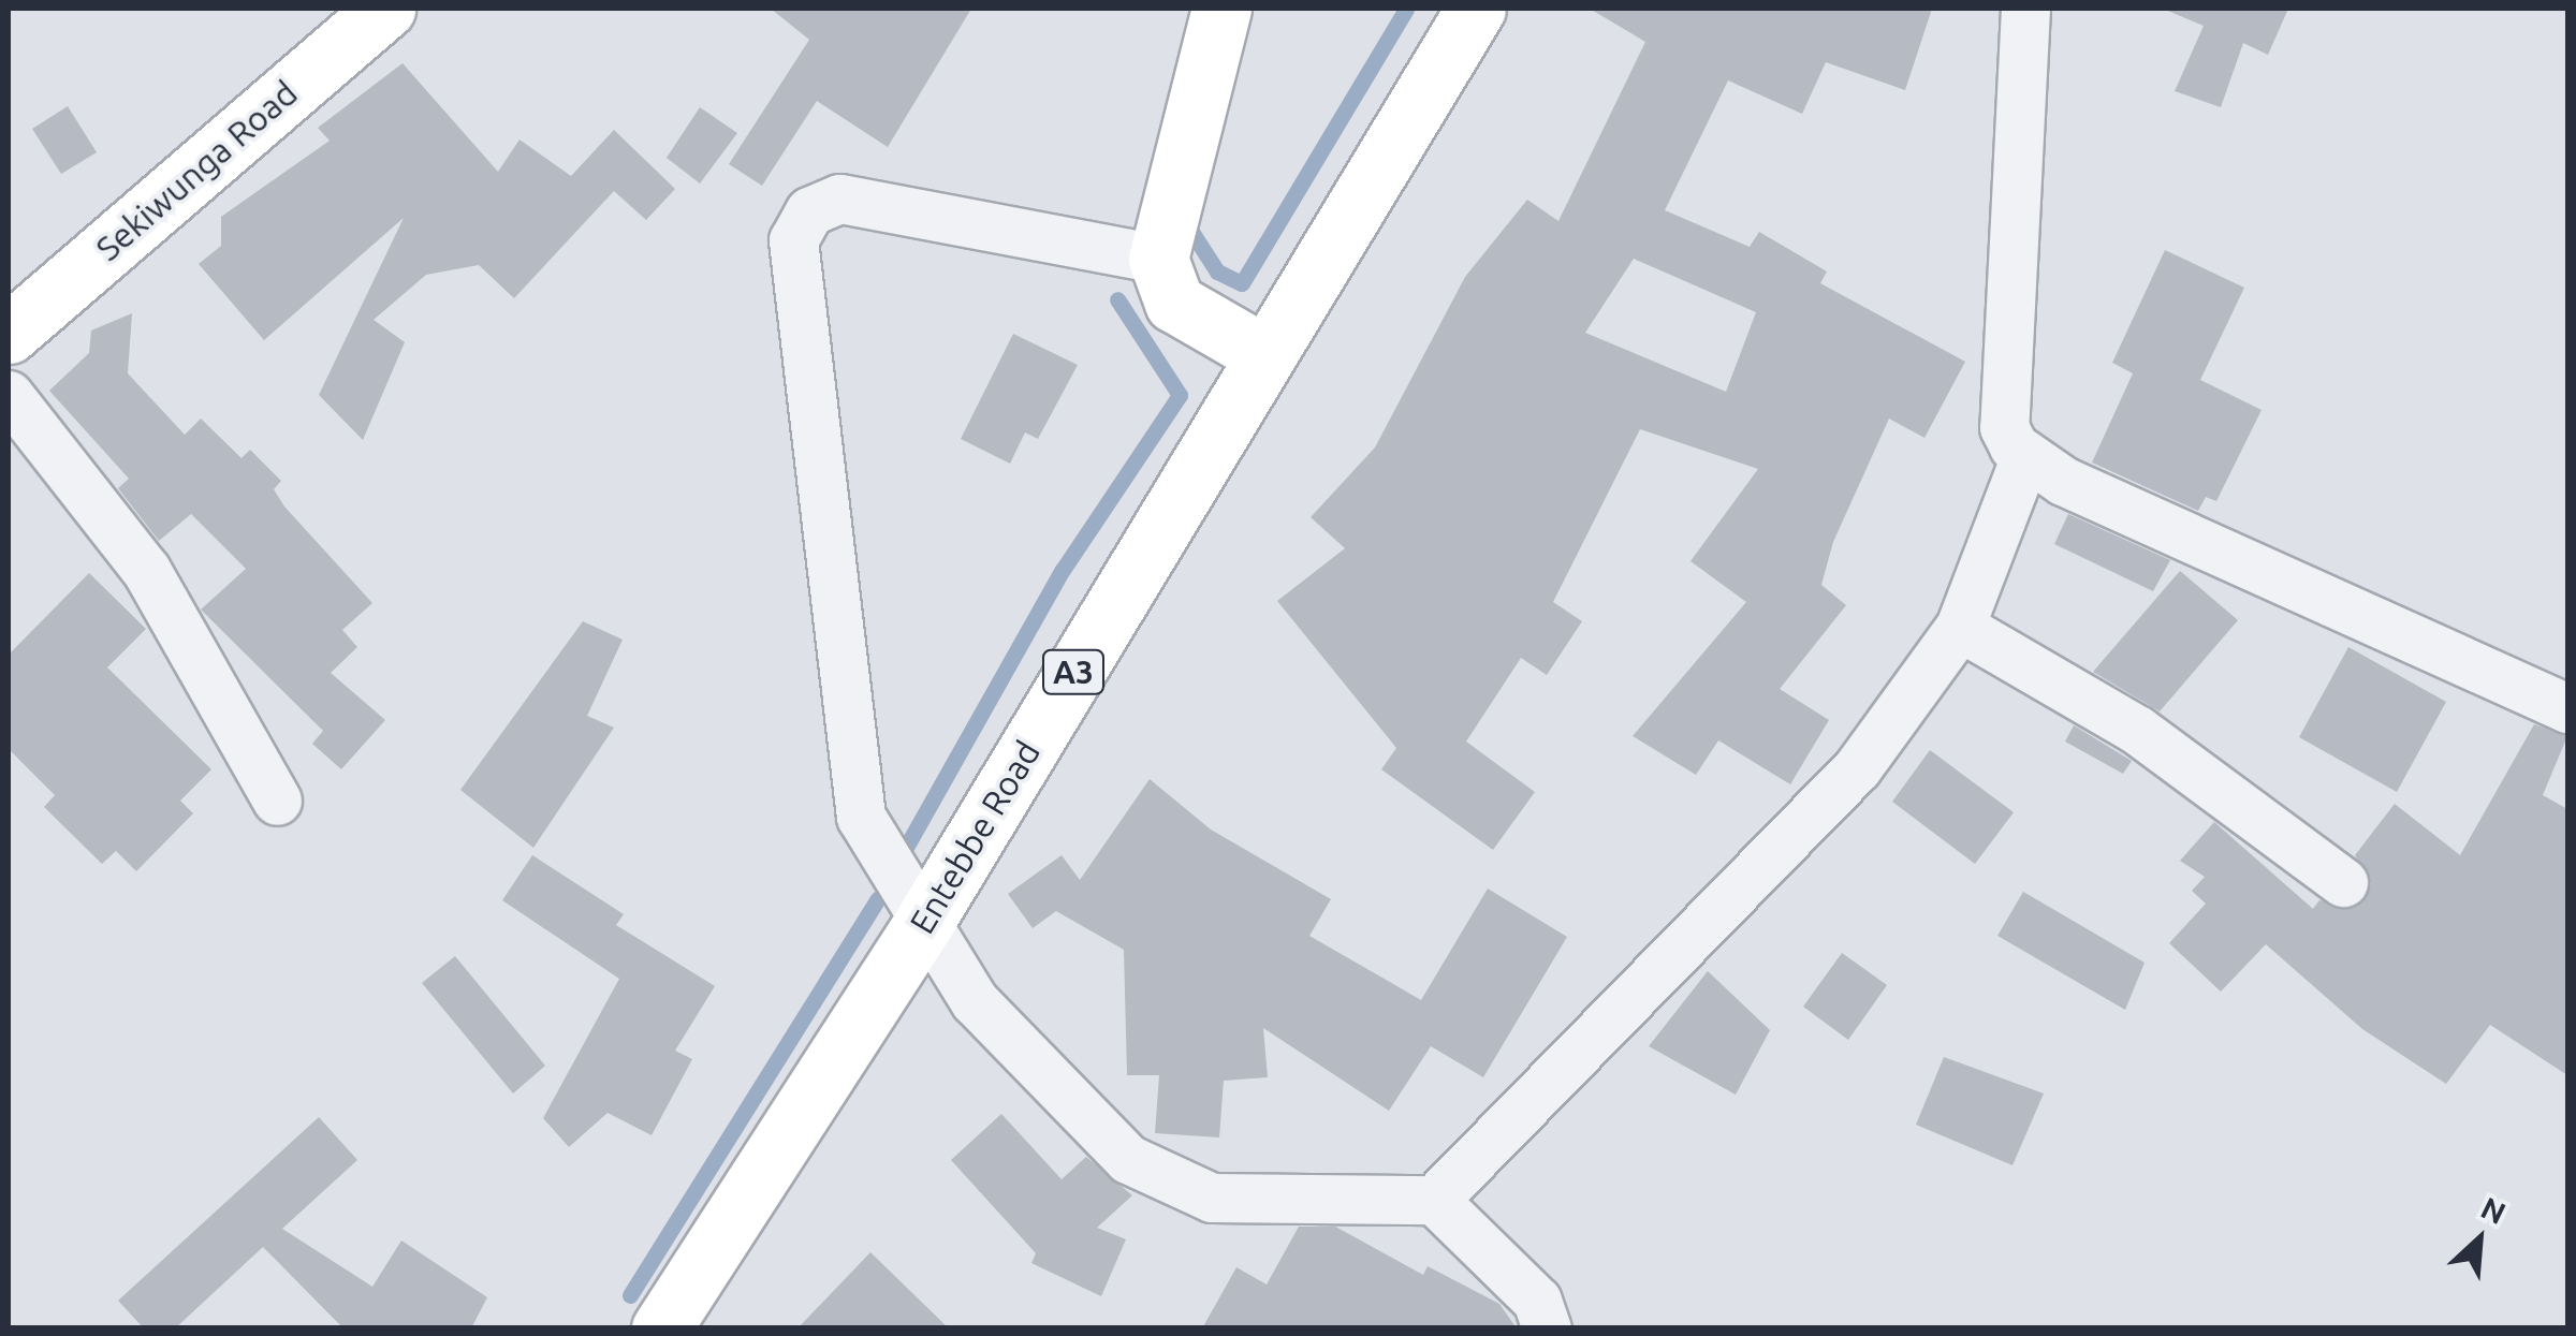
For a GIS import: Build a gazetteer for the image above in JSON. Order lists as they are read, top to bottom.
{
  "streets": {
    "main road": ["Sekiwunga Road", "A3", "Entebbe Road"]
  },
  "north": "top right"
}
